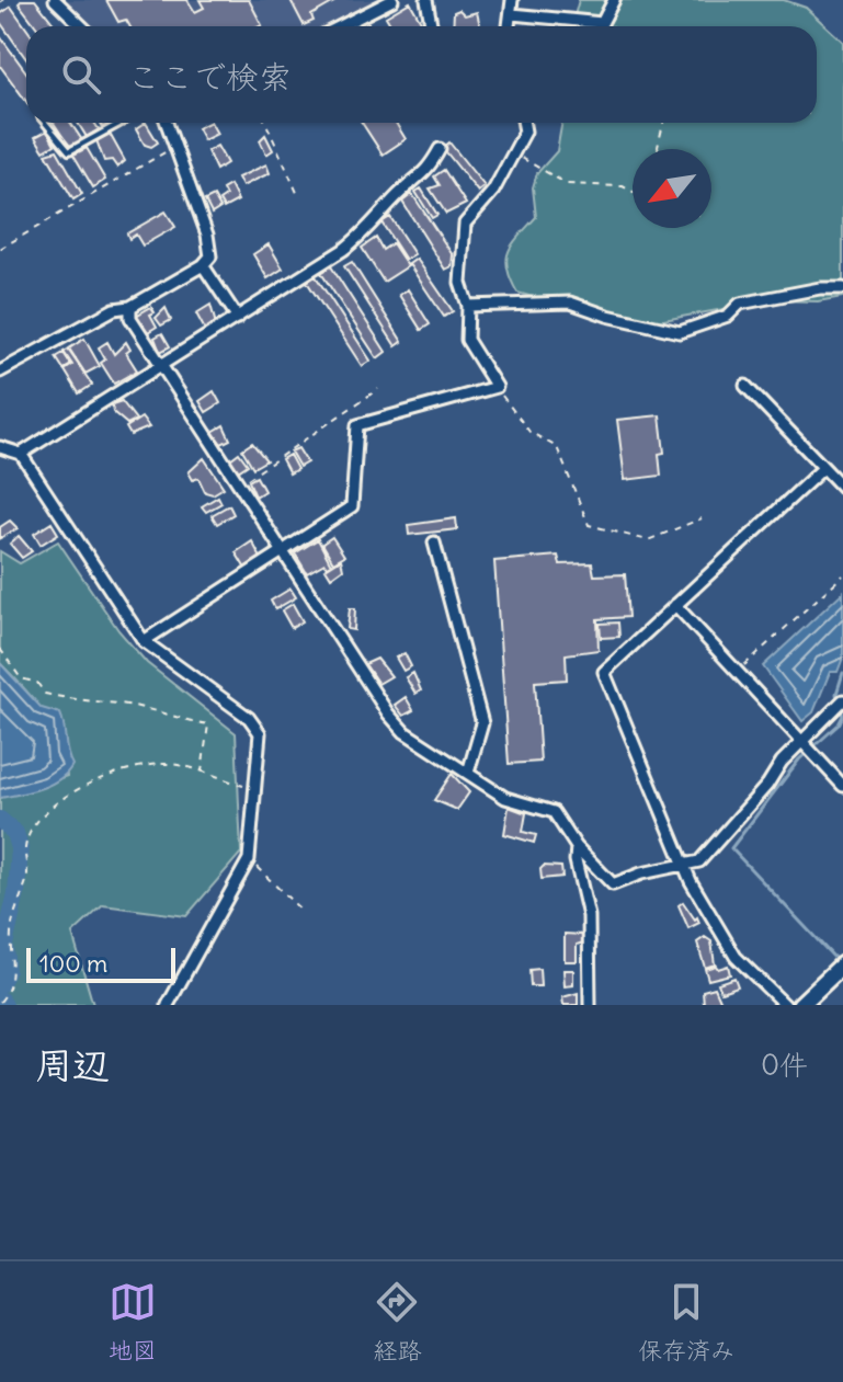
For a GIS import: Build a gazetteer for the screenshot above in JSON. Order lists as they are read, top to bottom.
{
  "scale_bar": "100 m",
  "north": "bottom left",
  "page": {
    "search": "ここで検索",
    "scale": "100 m",
    "heading": ["周辺", "0件"],
    "nav": ["地図", "経路", "保存済み"]
  }
}
